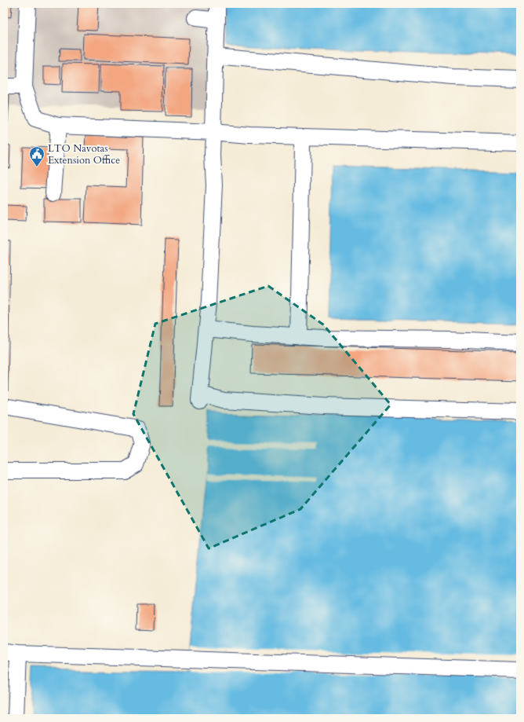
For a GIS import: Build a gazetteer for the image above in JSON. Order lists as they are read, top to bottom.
{
  "places": {
    "public building": ["LTO Navotas Extension Office"]
  }
}
